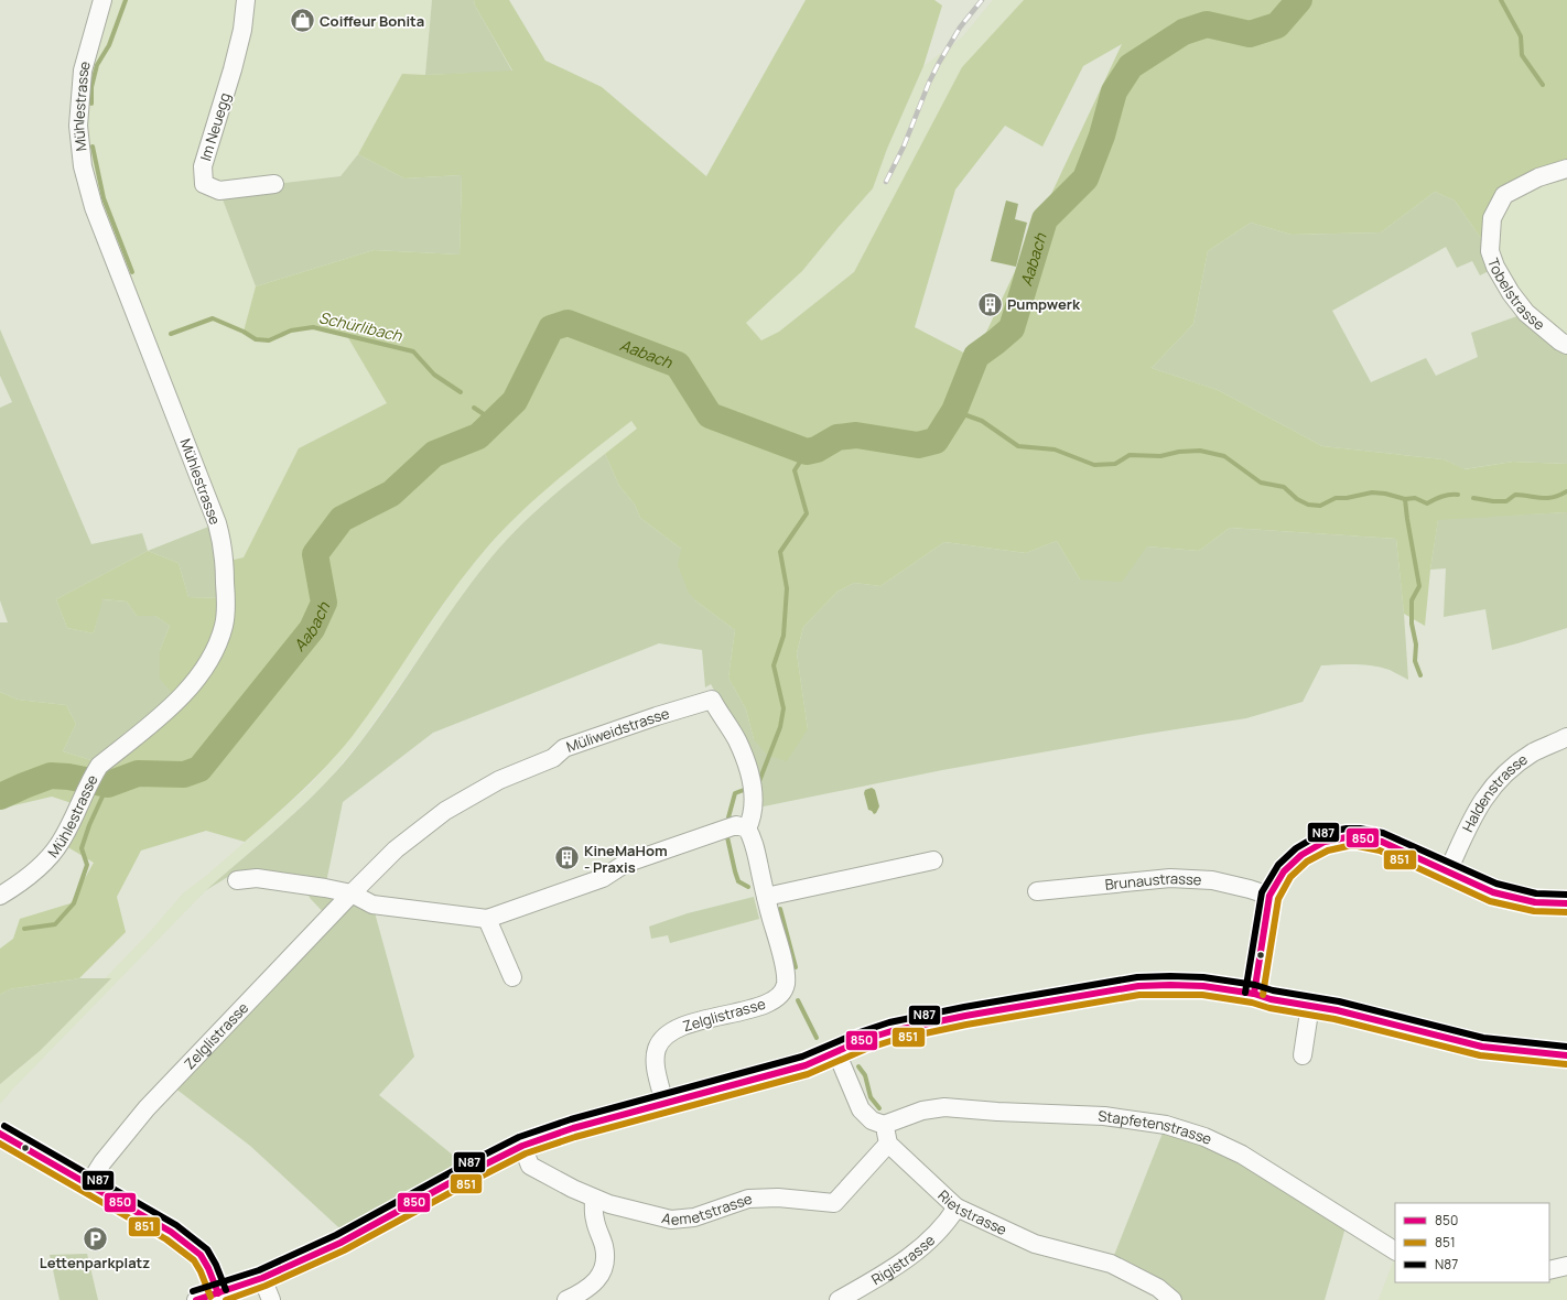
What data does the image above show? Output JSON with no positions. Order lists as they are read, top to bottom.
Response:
{
  "streets": {
    "street": [
      "Mühlestrasse",
      "Im Neuegg",
      "Tobelstrasse",
      "Müliweidstrasse",
      "Haldenstrasse",
      "Brunaustrasse",
      "Zelglistrasse",
      "Stapfetenstrasse",
      "Aemetstrasse",
      "Rietstrasse",
      "Rigistrasse"
    ]
  },
  "crossings": [
    ["Müliweidstrasse", "Zelglistrasse"],
    ["Aemetstrasse", "Rietstrasse"],
    ["Rietstrasse", "Rigistrasse"]
  ],
  "water": ["Aabach", "Schürlibach"],
  "places": {
    "shop": ["Coiffeur Bonita"],
    "building": ["Pumpwerk", "KineMaHom - Praxis"],
    "parking": ["Lettenparkplatz"]
  },
  "lines": ["transit line N87", "transit line 850", "transit line 851"],
  "legend": ["850", "851", "N87"]
}
